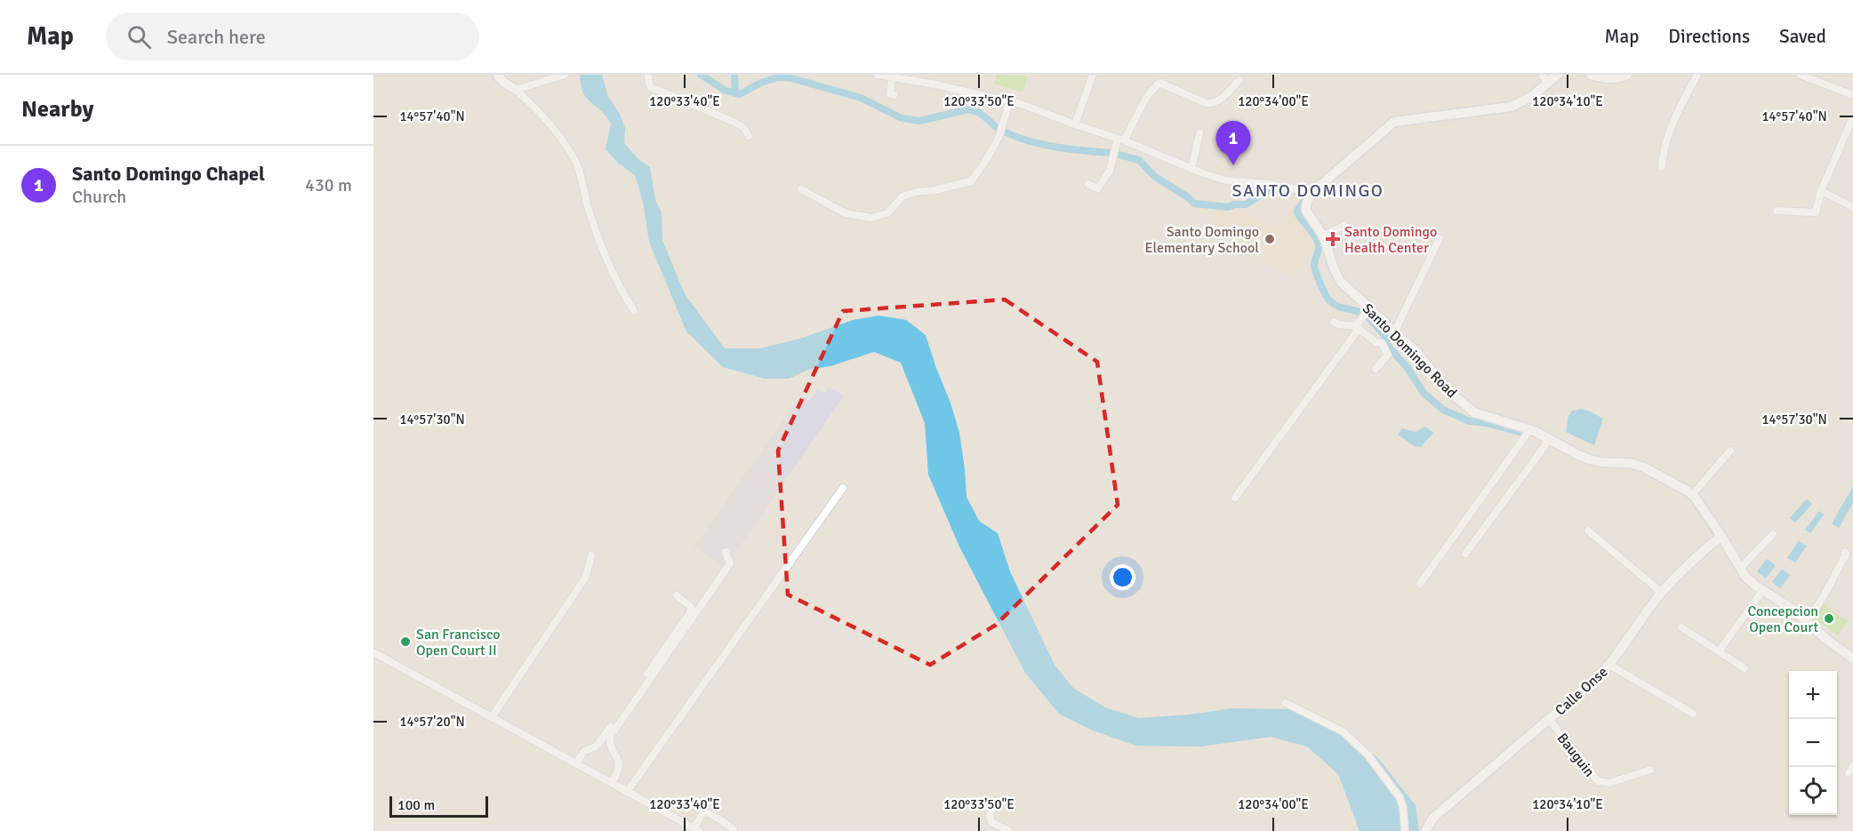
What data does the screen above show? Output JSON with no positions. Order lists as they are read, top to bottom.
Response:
{
  "streets": {
    "street": ["Santo Domingo Road", "Calle Onse", "Bauguin"]
  },
  "crossings": [
    ["Santo Domingo Road", "Calle Onse"],
    ["Calle Onse", "Bauguin"]
  ],
  "districts": ["SANTO DOMINGO"],
  "places": {
    "other": ["Santo Domingo Elementary School", "Concepcion Open Court", "San Francisco Open Court II"],
    "health": ["Santo Domingo Health Center"]
  },
  "scale_bar": "100 m",
  "page": {
    "header": "Map",
    "search": "Search here",
    "nav": ["Map", "Directions", "Saved"],
    "heading": "Nearby",
    "pins": "1",
    "list": [
      {
        "mark": "1",
        "name": "Santo Domingo Chapel",
        "note": "Church",
        "value": "430 m"
      }
    ],
    "map_buttons": ["+", "−"],
    "scale": "100 m"
  },
  "coordinates": [
    "120°33'40\"E",
    "120°33'50\"E",
    "120°34'00\"E",
    "120°34'10\"E",
    "14°57'40\"N",
    "14°57'30\"N",
    "14°57'20\"N"
  ]
}
